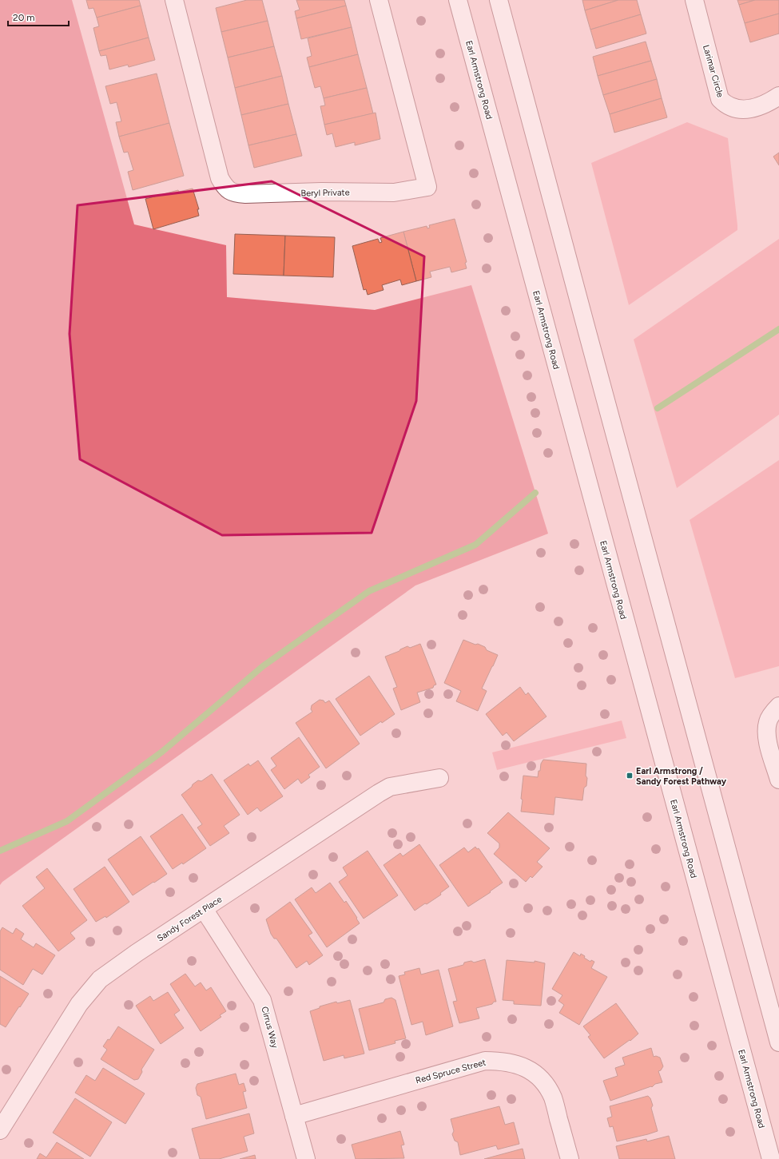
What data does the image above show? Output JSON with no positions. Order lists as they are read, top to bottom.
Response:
{
  "streets": {
    "main road": [
      "Larimar Circle",
      "Earl Armstrong Road",
      "Beryl Private",
      "Sandy Forest Place",
      "Cirrus Way",
      "Red Spruce Street"
    ]
  },
  "crossings": [
    ["Sandy Forest Place", "Cirrus Way"],
    ["Cirrus Way", "Red Spruce Street"]
  ],
  "places": {
    "transit": ["Earl Armstrong / Sandy Forest Pathway"]
  },
  "scale_bar": "20 m"
}
